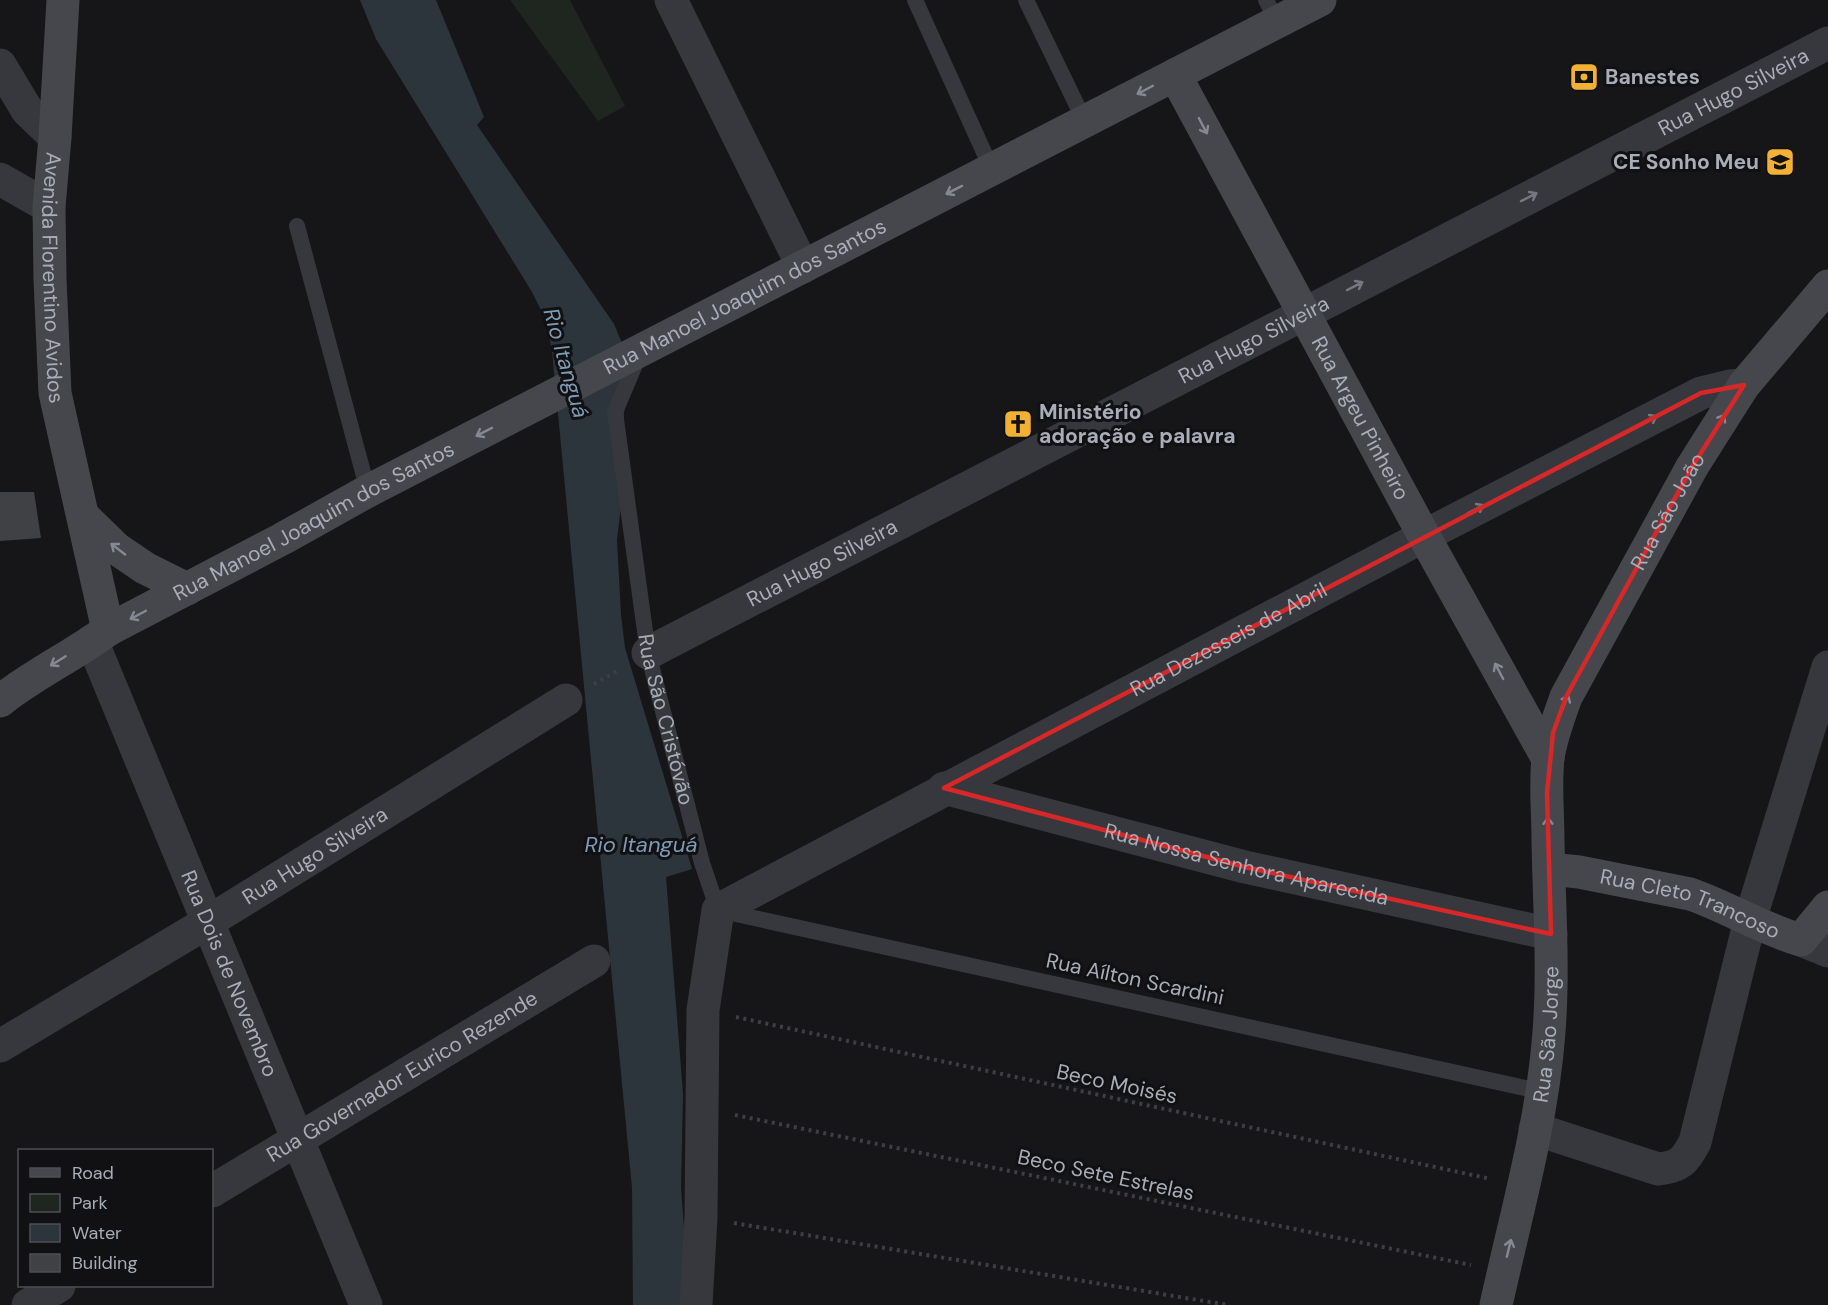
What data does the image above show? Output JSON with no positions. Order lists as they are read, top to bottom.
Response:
{
  "streets": {
    "main road": [
      "Avenida Florentino Avidos",
      "Rua Manoel Joaquim dos Santos",
      "Rua Argeu Pinheiro",
      "Rua São João",
      "Rua Cleto Trancoso",
      "Rua São Jorge"
    ],
    "street": [
      "Rua Hugo Silveira",
      "Rua Dezesseis de Abril",
      "Rua São Cristóvão",
      "Rua Nossa Senhora Aparecida",
      "Rua Dois de Novembro",
      "Rua Governador Eurico Rezende"
    ],
    "lane": ["Rua Aílton Scardini"],
    "path": ["Beco Moisés", "Beco Sete Estrelas"]
  },
  "crossings": [
    ["Rua Hugo Silveira", "Rua Argeu Pinheiro"],
    ["Rua Hugo Silveira", "Rua São Cristóvão"],
    ["Rua Hugo Silveira", "Rua Dois de Novembro"],
    ["Avenida Florentino Avidos", "Rua Manoel Joaquim dos Santos"],
    ["Avenida Florentino Avidos", "Rua Dois de Novembro"],
    ["Rua Manoel Joaquim dos Santos", "Rua Argeu Pinheiro"],
    ["Rua Manoel Joaquim dos Santos", "Rua São Cristóvão"],
    ["Rua Manoel Joaquim dos Santos", "Rua Dois de Novembro"],
    ["Rua Argeu Pinheiro", "Rua São João"],
    ["Rua Argeu Pinheiro", "Rua Dezesseis de Abril"],
    ["Rua Argeu Pinheiro", "Rua São Jorge"],
    ["Rua São João", "Rua Dezesseis de Abril"],
    ["Rua São João", "Rua São Jorge"],
    ["Rua Dezesseis de Abril", "Rua São Cristóvão"],
    ["Rua Dezesseis de Abril", "Rua Nossa Senhora Aparecida"],
    ["Rua Dezesseis de Abril", "Rua Aílton Scardini"],
    ["Rua São Cristóvão", "Rua Aílton Scardini"],
    ["Rua São Cristóvão", "Beco Moisés"],
    ["Rua São Cristóvão", "Beco Sete Estrelas"],
    ["Rua Nossa Senhora Aparecida", "Rua São Jorge"],
    ["Rua Cleto Trancoso", "Rua São Jorge"],
    ["Rua Dois de Novembro", "Rua Governador Eurico Rezende"],
    ["Rua Aílton Scardini", "Rua São Jorge"],
    ["Rua São Jorge", "Beco Moisés"],
    ["Rua São Jorge", "Beco Sete Estrelas"]
  ],
  "one_way": ["Rua Manoel Joaquim dos Santos", "Rua São João", "Rua São Jorge"],
  "water": ["Rio Itanguá"],
  "places": {
    "bank": ["Banestes"],
    "school or university": ["CE Sonho Meu"],
    "church": ["Ministério adoração e palavra"]
  },
  "legend": [
    "Road",
    "Park",
    "Water",
    "Building"
  ]
}
